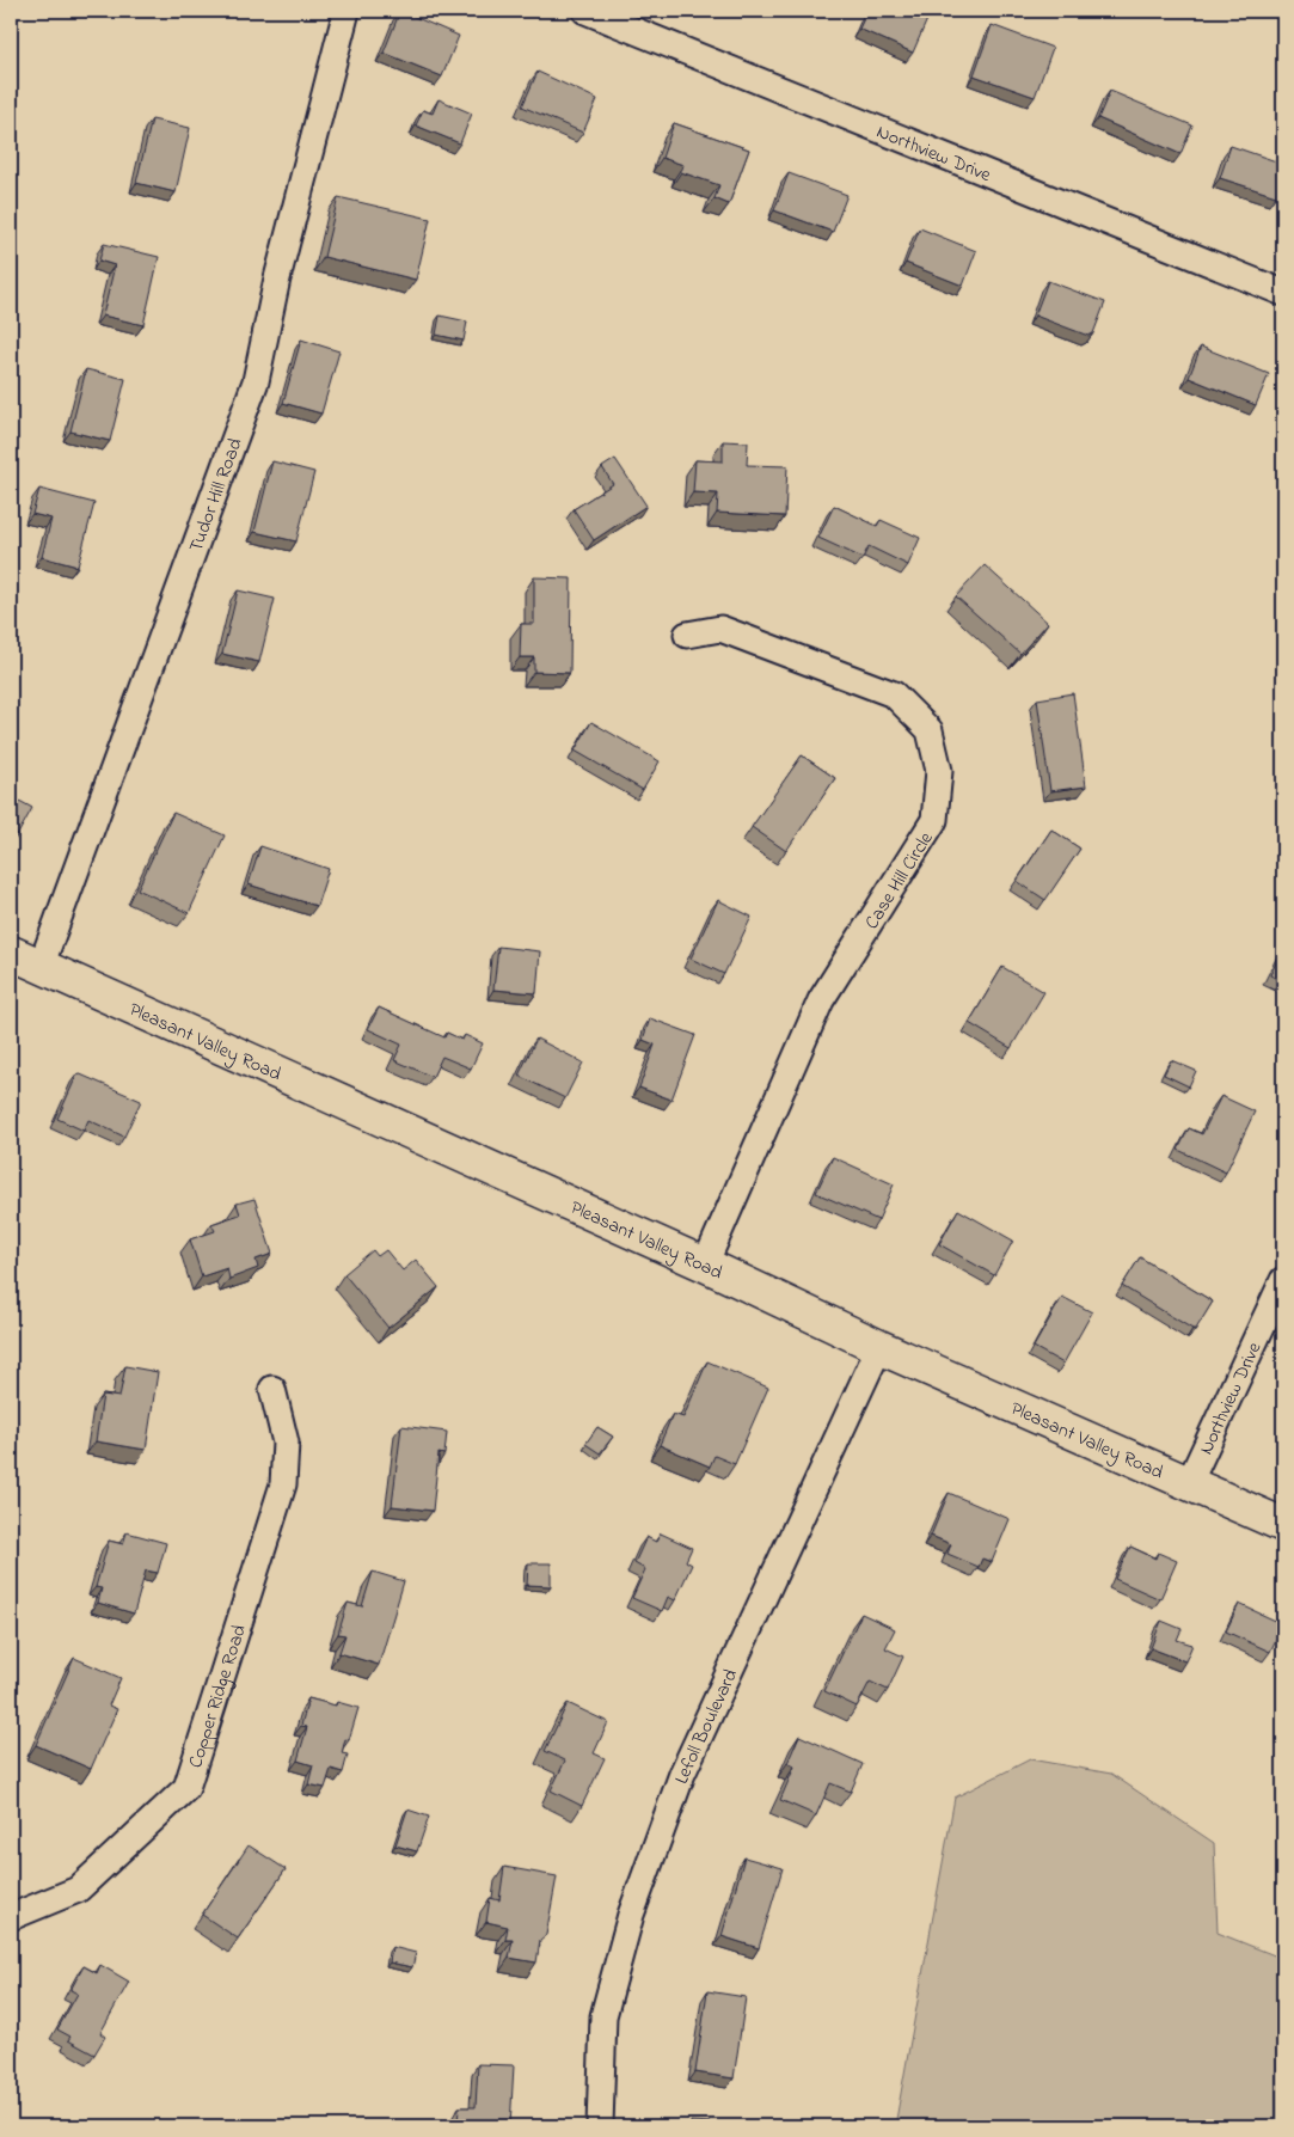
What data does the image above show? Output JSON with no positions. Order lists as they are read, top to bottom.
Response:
{
  "streets": {
    "main road": ["Pleasant Valley Road"],
    "street": [
      "Northview Drive",
      "Tudor Hill Road",
      "Case Hill Circle",
      "Copper Ridge Road",
      "Lefoll Boulevard"
    ]
  },
  "crossings": [
    ["Northview Drive", "Pleasant Valley Road"],
    ["Tudor Hill Road", "Pleasant Valley Road"],
    ["Case Hill Circle", "Pleasant Valley Road"],
    ["Pleasant Valley Road", "Lefoll Boulevard"]
  ]
}
